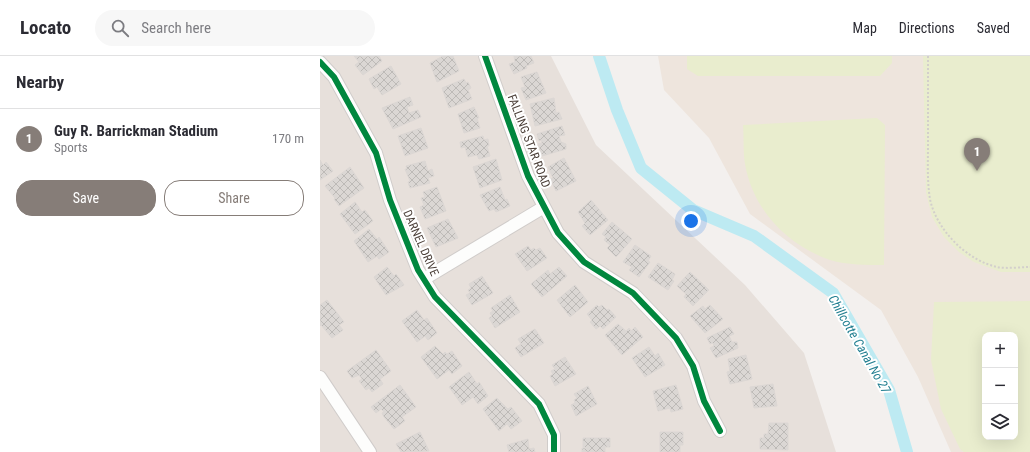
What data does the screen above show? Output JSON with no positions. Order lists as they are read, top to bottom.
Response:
{
  "streets": {
    "street": ["FALLING STAR ROAD", "DARNEL DRIVE"]
  },
  "water": ["Chillcotte Canal No 27"],
  "page": {
    "header": "Locato",
    "search": "Search here",
    "nav": ["Map", "Directions", "Saved"],
    "heading": "Nearby",
    "list": [
      {
        "mark": "1",
        "name": "Guy R. Barrickman Stadium",
        "note": "Sports",
        "value": "170 m"
      }
    ],
    "pins": "1",
    "buttons": ["Save", "Share"],
    "map_buttons": ["+", "−"]
  }
}
